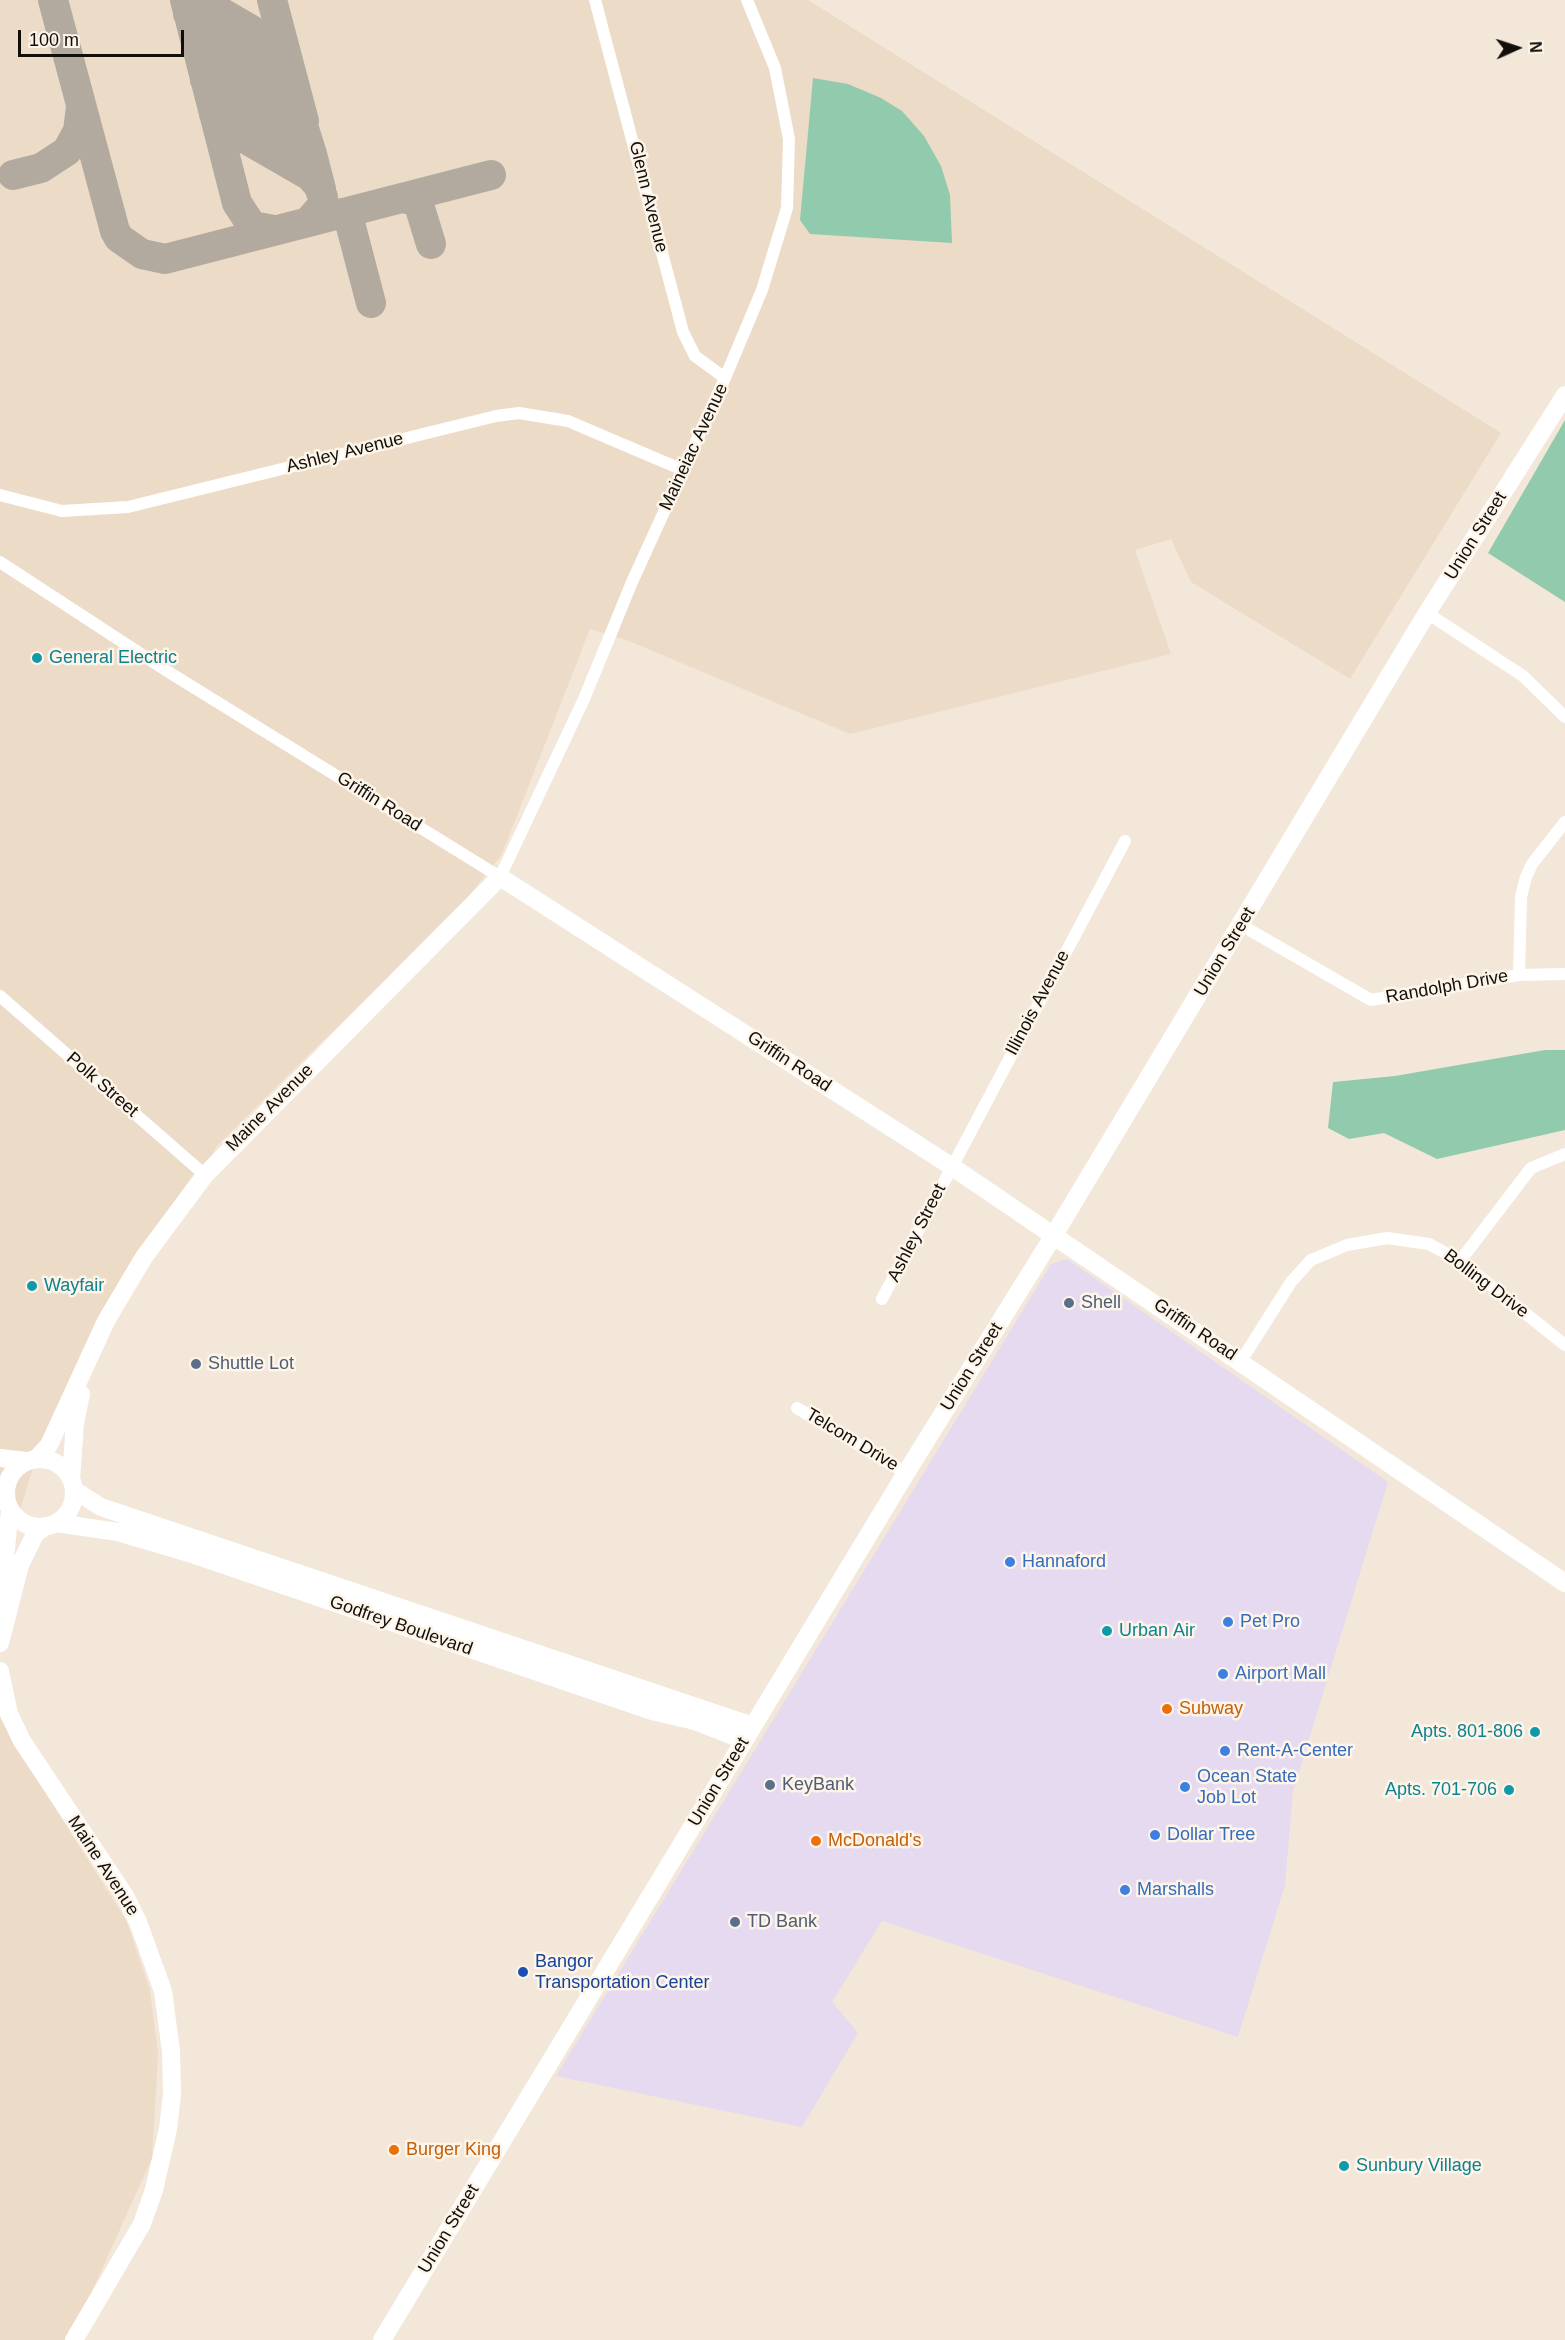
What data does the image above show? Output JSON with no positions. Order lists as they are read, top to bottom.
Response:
{
  "streets": {
    "street": [
      "Glenn Avenue",
      "Maineiac Avenue",
      "Ashley Avenue",
      "Union Street",
      "Griffin Road",
      "Randolph Drive",
      "Illinois Avenue",
      "Polk Street",
      "Maine Avenue",
      "Ashley Street",
      "Bolling Drive",
      "Telcom Drive",
      "Godfrey Boulevard"
    ]
  },
  "crossings": [
    ["Glenn Avenue", "Maineiac Avenue"],
    ["Maineiac Avenue", "Ashley Avenue"],
    ["Maineiac Avenue", "Griffin Road"],
    ["Maineiac Avenue", "Maine Avenue"],
    ["Union Street", "Griffin Road"],
    ["Union Street", "Randolph Drive"],
    ["Union Street", "Telcom Drive"],
    ["Union Street", "Godfrey Boulevard"],
    ["Griffin Road", "Illinois Avenue"],
    ["Griffin Road", "Maine Avenue"],
    ["Griffin Road", "Ashley Street"],
    ["Griffin Road", "Bolling Drive"],
    ["Illinois Avenue", "Ashley Street"],
    ["Polk Street", "Maine Avenue"],
    ["Maine Avenue", "Godfrey Boulevard"]
  ],
  "places": [
    "General Electric",
    "Wayfair",
    "Shell",
    "Shuttle Lot",
    "Hannaford",
    "Pet Pro",
    "Urban Air",
    "Airport Mall",
    "Subway",
    "Apts. 801-806",
    "Rent-A-Center",
    "KeyBank",
    "Ocean State Job Lot",
    "Apts. 701-706",
    "Dollar Tree",
    "McDonald's",
    "Marshalls",
    "TD Bank",
    "Bangor Transportation Center",
    "Burger King",
    "Sunbury Village"
  ],
  "scale_bar": "100 m",
  "north": "right"
}
